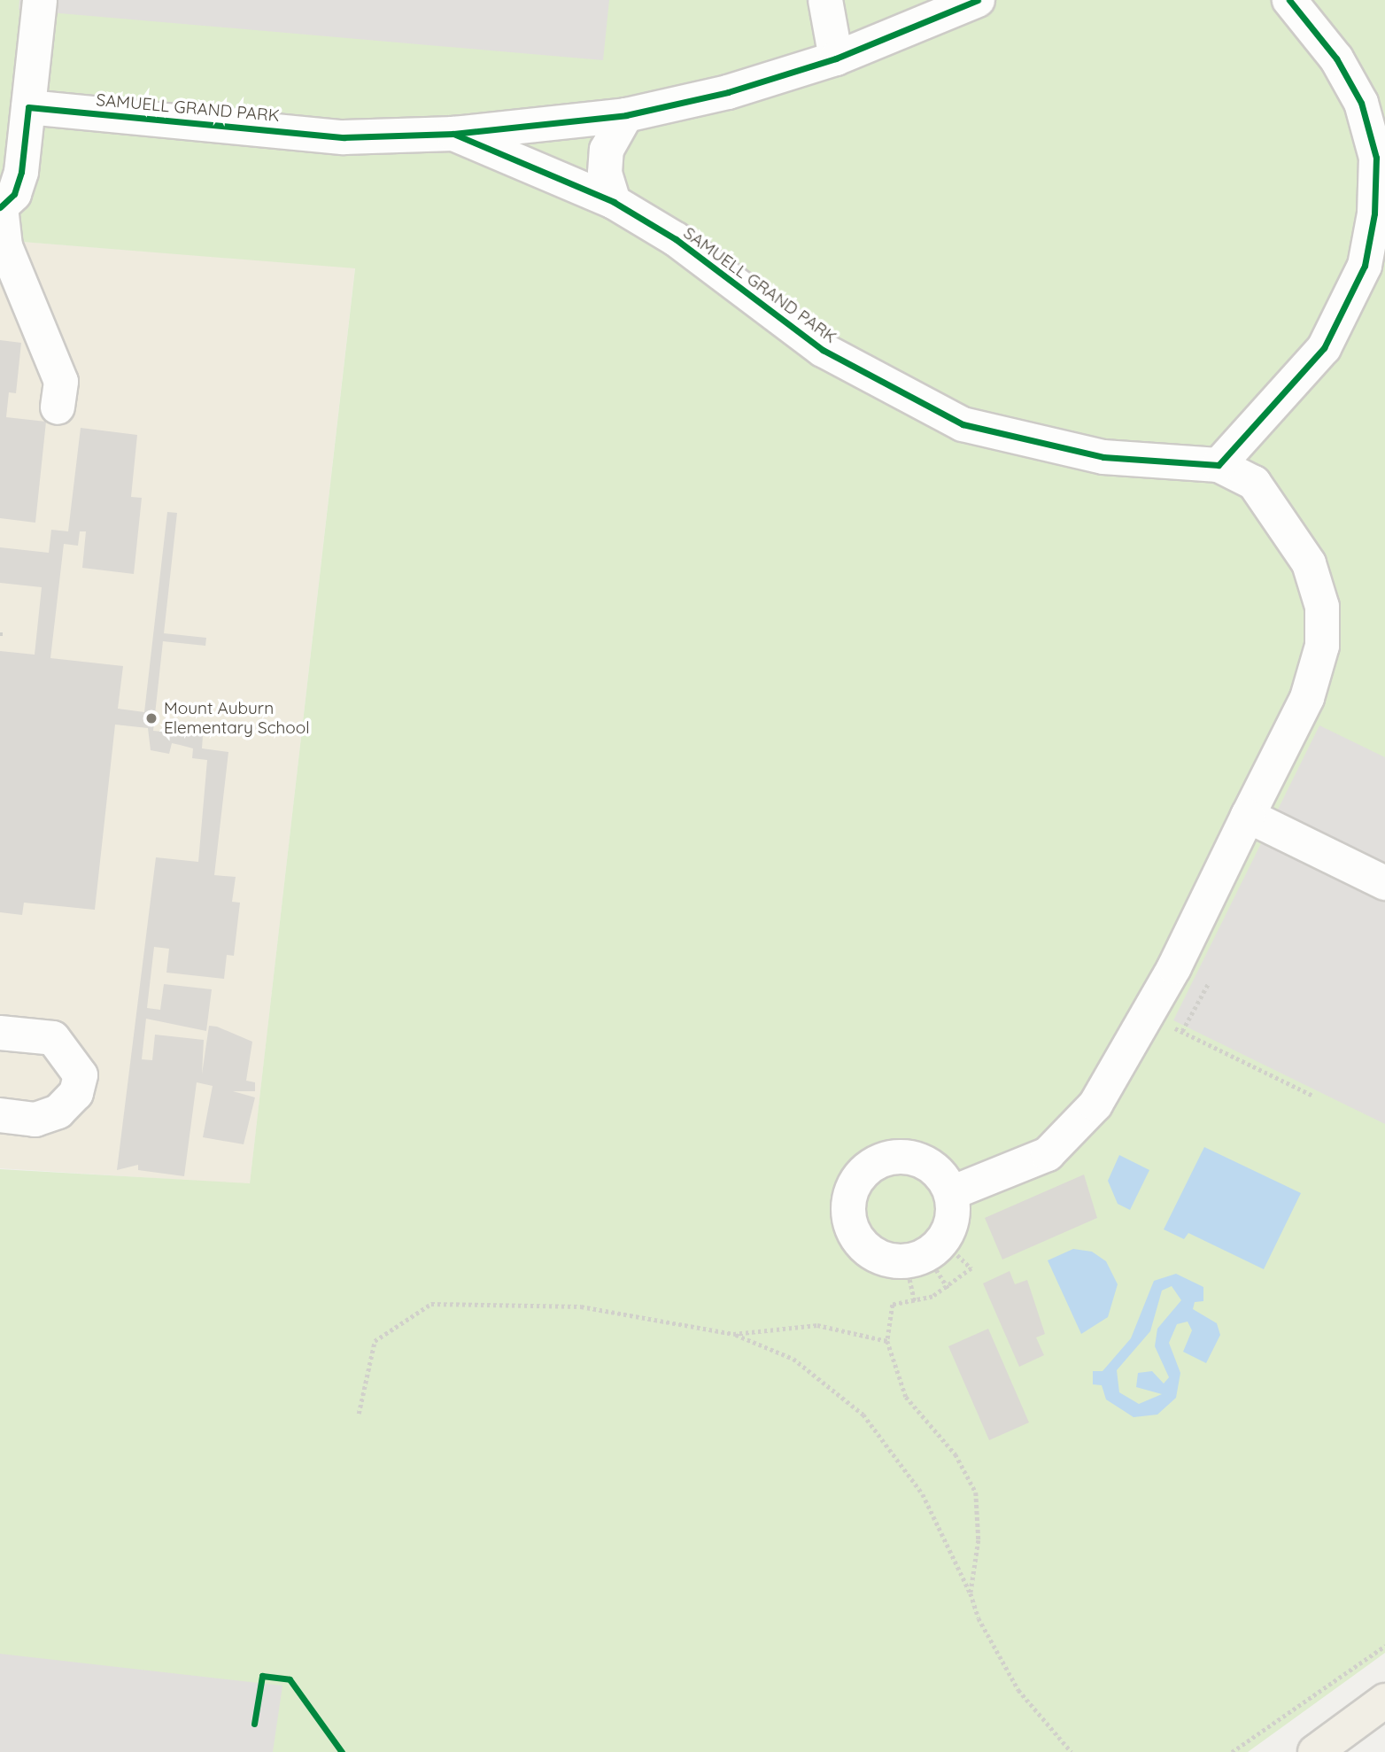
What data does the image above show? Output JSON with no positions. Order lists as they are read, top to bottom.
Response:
{
  "streets": {
    "street": ["SAMUELL GRAND PARK"]
  },
  "places": ["Mount Auburn Elementary School"]
}
